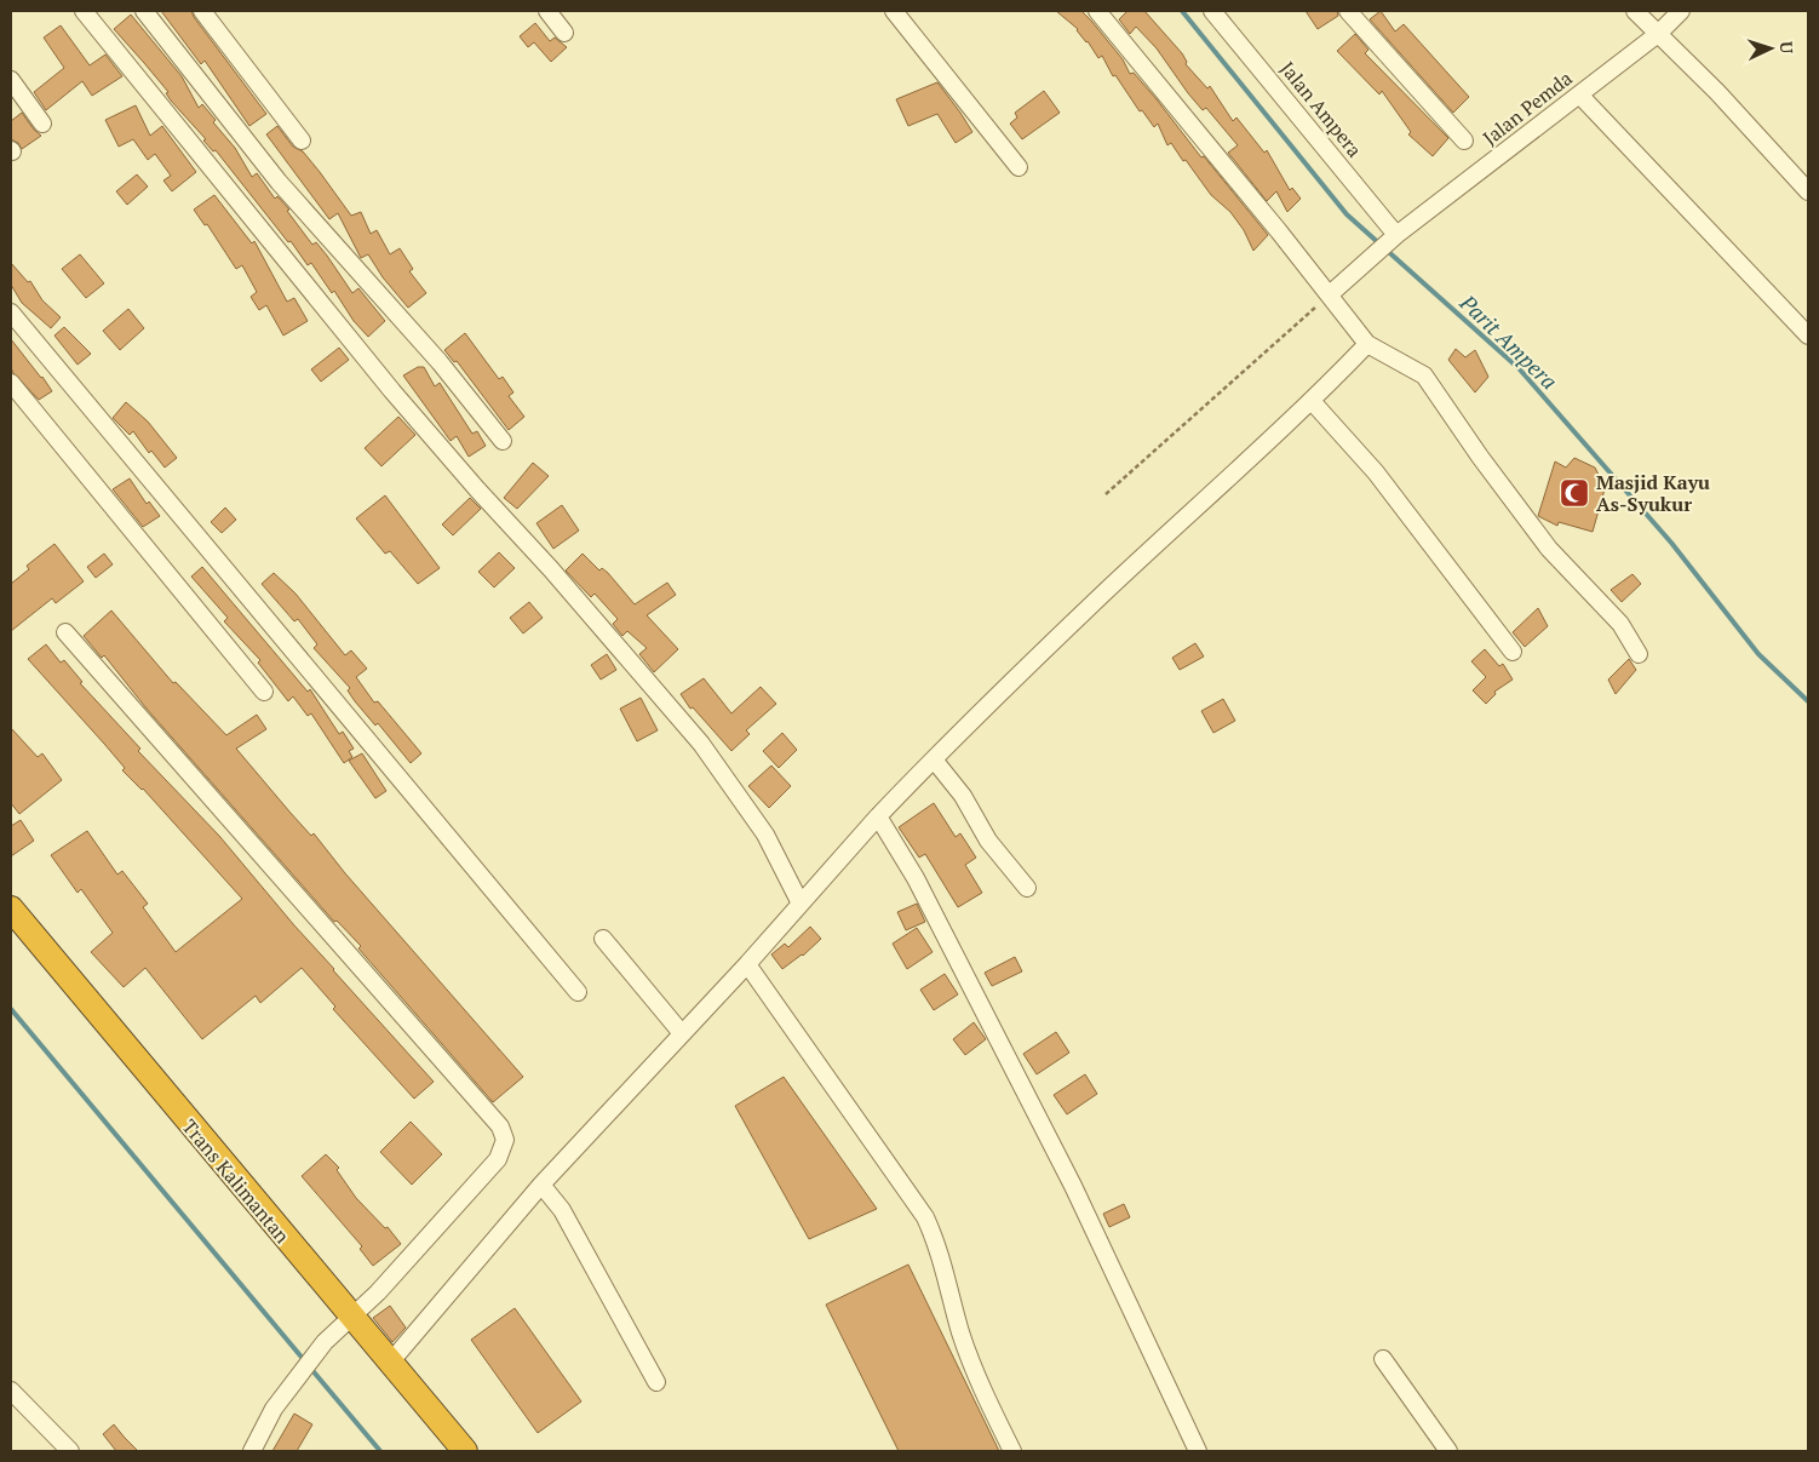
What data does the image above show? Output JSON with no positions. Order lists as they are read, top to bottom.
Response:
{
  "streets": {
    "highway": ["Trans Kalimantan"],
    "street": ["Jalan Pemda", "Jalan Ampera"]
  },
  "crossings": [
    ["Jalan Pemda", "Jalan Ampera"]
  ],
  "water": ["Parit Ampera"],
  "places": {
    "mosque": ["Masjid Kayu As-Syukur"]
  },
  "north": "right"
}
